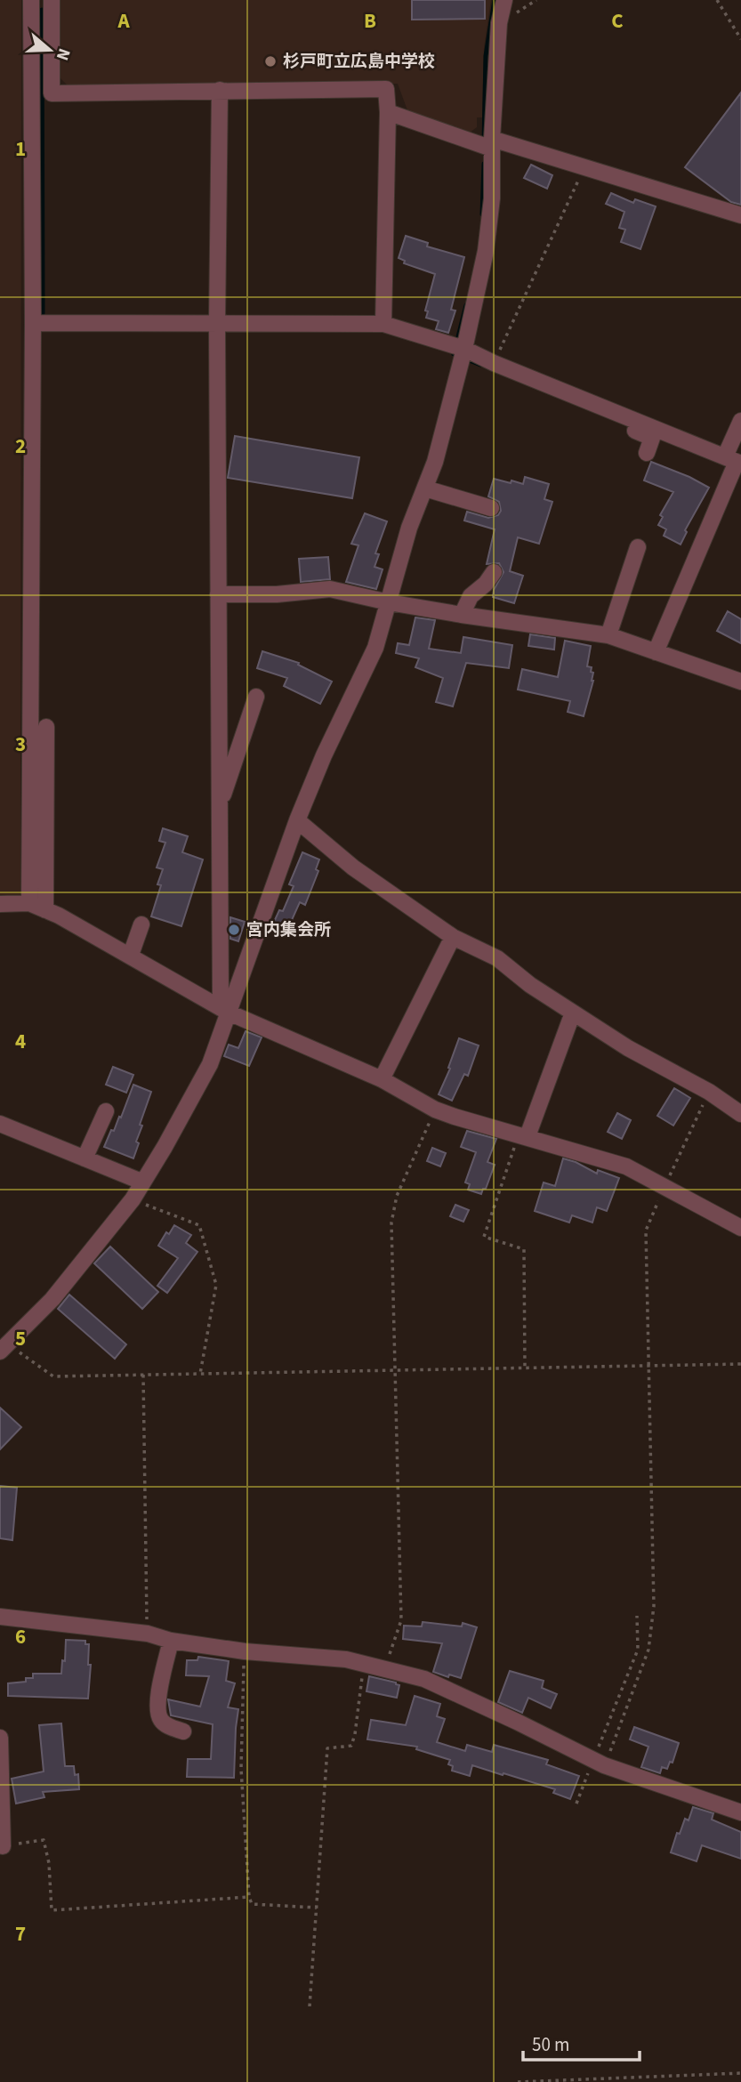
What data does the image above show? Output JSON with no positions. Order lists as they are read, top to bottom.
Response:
{
  "places": ["杉戸町立広島中学校", "宮内集会所"],
  "scale_bar": "50 m",
  "north": "right",
  "grid": {
    "columns": ["A", "B", "C"],
    "rows": [
      "1",
      "2",
      "3",
      "4",
      "5",
      "6",
      "7"
    ]
  }
}
